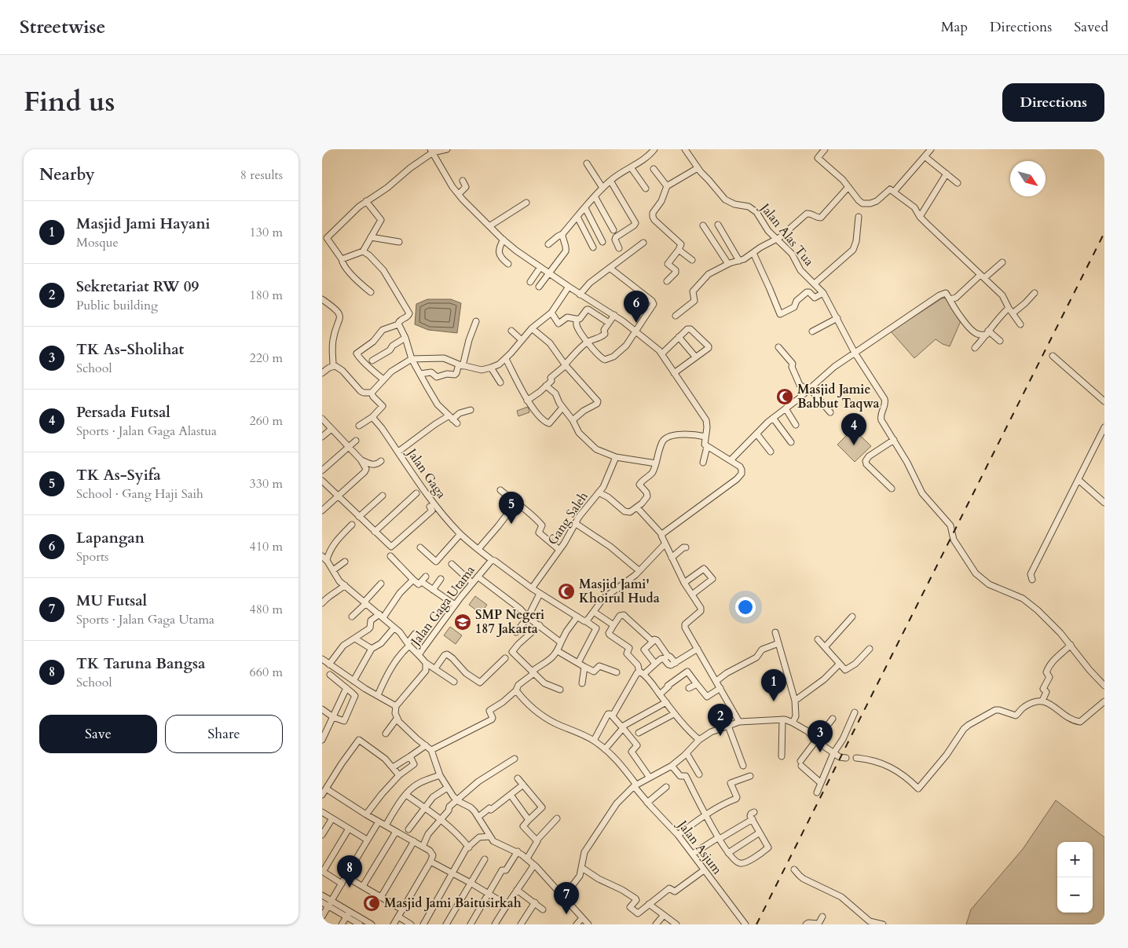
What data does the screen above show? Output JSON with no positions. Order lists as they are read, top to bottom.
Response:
{
  "streets": {
    "street": [
      "Jalan Alas Tua",
      "Jalan Gaga",
      "Gang Saleh",
      "Jalan Gaga Utama",
      "Jalan Asjum"
    ]
  },
  "crossings": [
    ["Jalan Gaga", "Gang Saleh"],
    ["Jalan Gaga", "Jalan Gaga Utama"]
  ],
  "places": {
    "mosque": ["Masjid Jamie Babbut Taqwa", "Masjid Jami' Khoirul Huda", "Masjid Jami Baitusirkah"],
    "school or university": ["SMP Negeri 187 Jakarta"]
  },
  "north": "bottom right",
  "page": {
    "header": "Streetwise",
    "nav": ["Map", "Directions", "Saved"],
    "title": "Find us",
    "buttons": [
      "Directions",
      ["Save", "Share"]
    ],
    "heading": ["Nearby", "8 results"],
    "list": [
      {
        "mark": "1",
        "name": "Masjid Jami Hayani",
        "note": "Mosque",
        "value": "130 m"
      },
      {
        "mark": "2",
        "name": "Sekretariat RW 09",
        "note": "Public building",
        "value": "180 m"
      },
      {
        "mark": "3",
        "name": "TK As-Sholihat",
        "note": "School",
        "value": "220 m"
      },
      {
        "mark": "4",
        "name": "Persada Futsal",
        "note": "Sports · Jalan Gaga Alastua",
        "value": "260 m"
      },
      {
        "mark": "5",
        "name": "TK As-Syifa",
        "note": "School · Gang Haji Saih",
        "value": "330 m"
      },
      {
        "mark": "6",
        "name": "Lapangan",
        "note": "Sports",
        "value": "410 m"
      },
      {
        "mark": "7",
        "name": "MU Futsal",
        "note": "Sports · Jalan Gaga Utama",
        "value": "480 m"
      },
      {
        "mark": "8",
        "name": "TK Taruna Bangsa",
        "note": "School",
        "value": "660 m"
      }
    ],
    "pins": [
      "6",
      "4",
      "5",
      "1",
      "2",
      "3",
      "8",
      "7"
    ],
    "map_buttons": ["+", "−"]
  }
}
